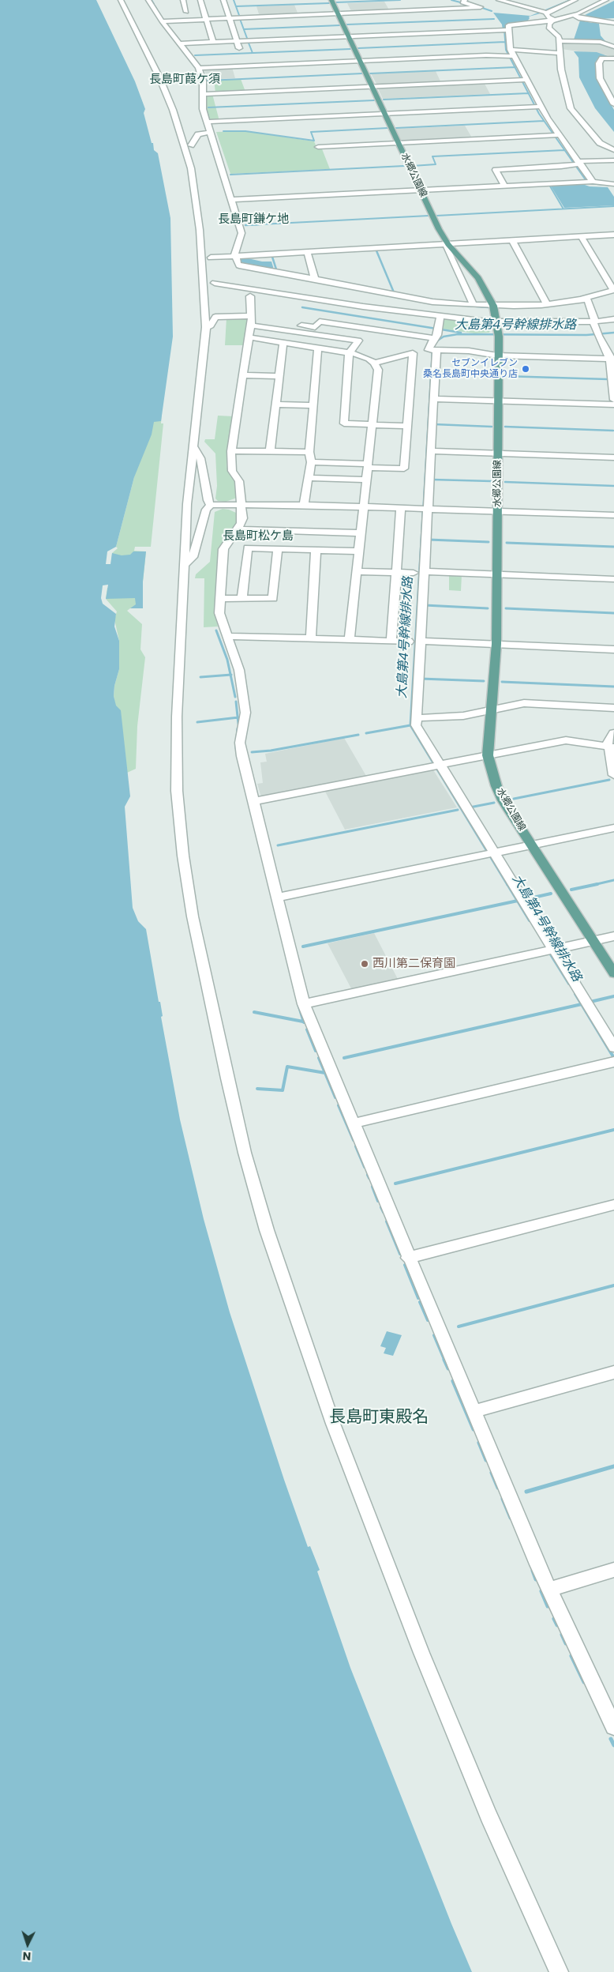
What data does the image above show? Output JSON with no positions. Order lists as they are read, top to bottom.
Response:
{
  "streets": {
    "main road": ["水郷公園線"]
  },
  "districts": [
    "長島町葭ケ須",
    "長島町鎌ケ地",
    "長島町松ケ島",
    "長島町東殿名"
  ],
  "water": ["大島第4号幹線排水路"],
  "places": ["セブンイレブン 桑名長島町中央通り店", "西川第二保育園"],
  "north": "bottom"
}
